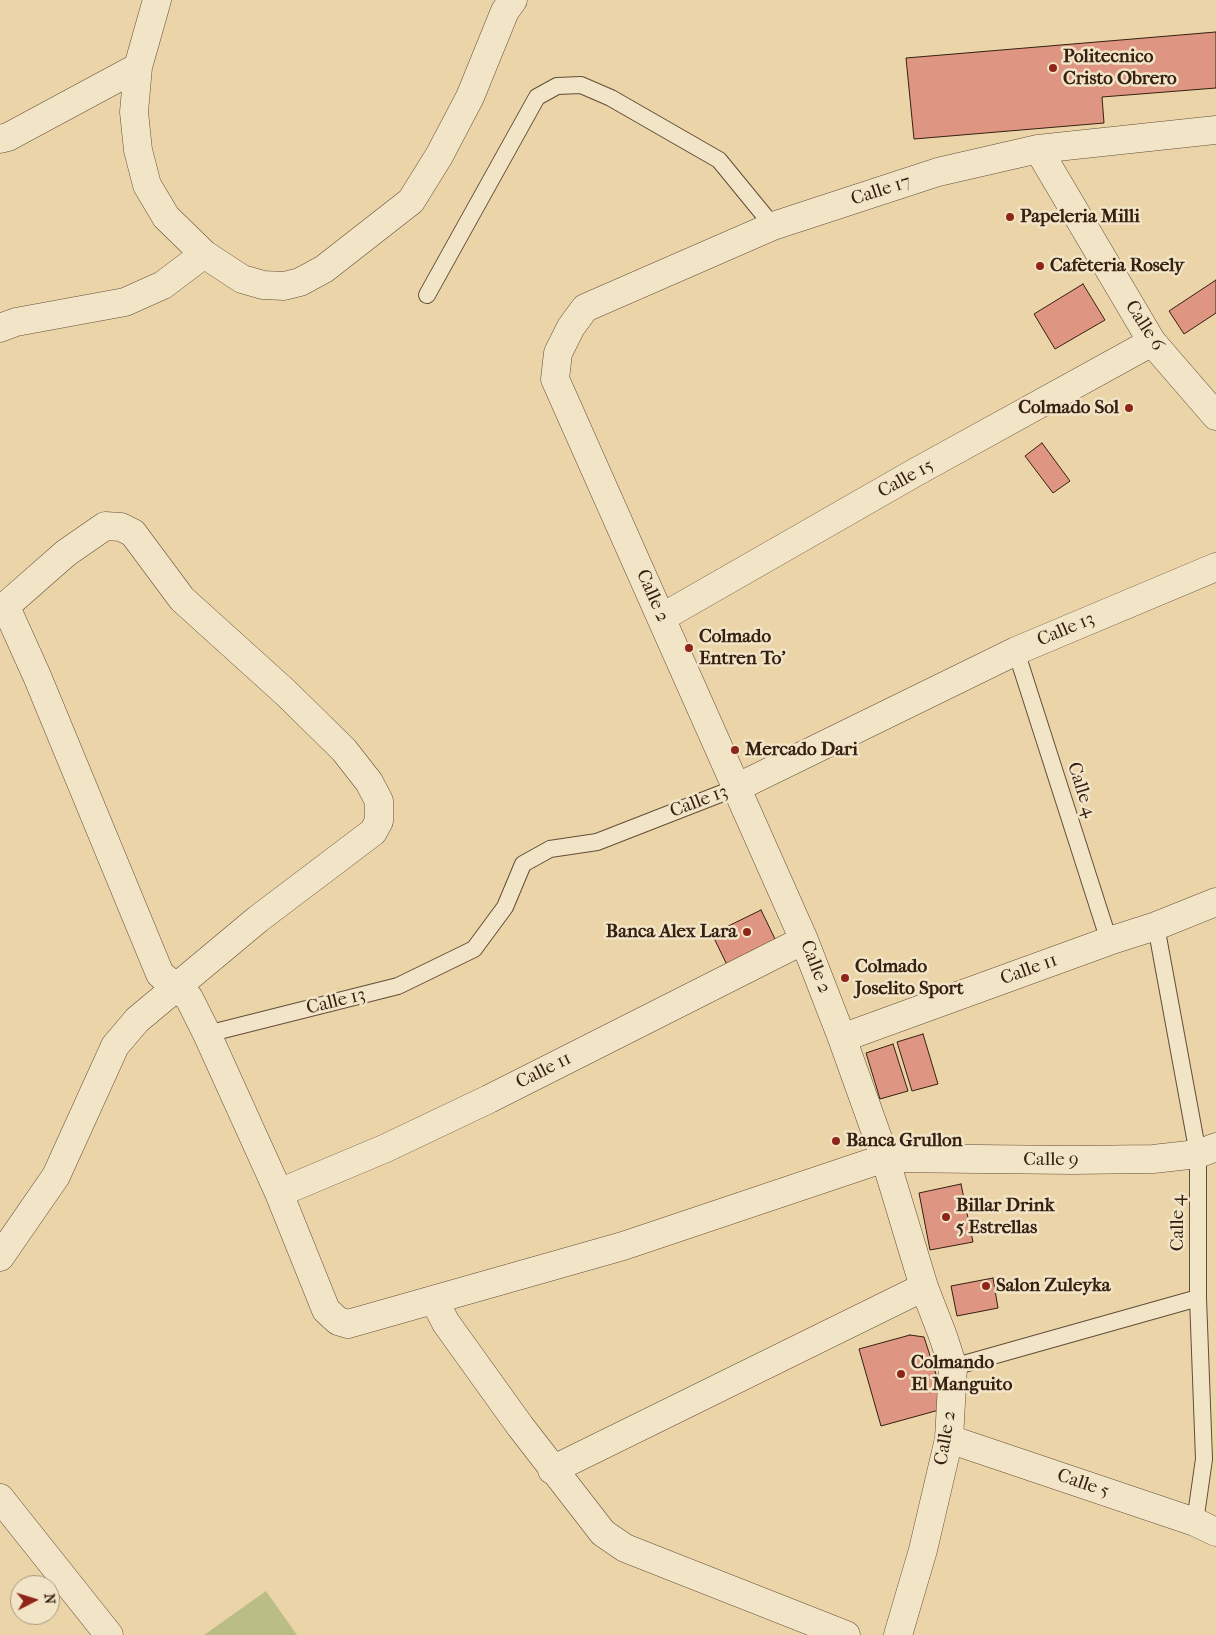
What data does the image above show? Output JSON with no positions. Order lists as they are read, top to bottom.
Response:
{
  "streets": {
    "street": [
      "Calle 17",
      "Calle 6",
      "Calle 15",
      "Calle 2",
      "Calle 13",
      "Calle 11",
      "Calle 9",
      "Calle 5"
    ],
    "lane": ["Calle 4"]
  },
  "crossings": [
    ["Calle 17", "Calle 6"],
    ["Calle 17", "Calle 2"],
    ["Calle 6", "Calle 15"],
    ["Calle 15", "Calle 2"],
    ["Calle 2", "Calle 13"],
    ["Calle 2", "Calle 11"],
    ["Calle 2", "Calle 9"],
    ["Calle 2", "Calle 5"],
    ["Calle 13", "Calle 4"],
    ["Calle 13", "Calle 9"],
    ["Calle 4", "Calle 11"],
    ["Calle 4", "Calle 9"],
    ["Calle 4", "Calle 5"],
    ["Calle 11", "Calle 9"]
  ],
  "places": [
    "Politecnico Cristo Obrero",
    "Papeleria Milli",
    "Cafeteria Rosely",
    "Colmado Sol",
    "Colmado Entren To'",
    "Mercado Dari",
    "Banca Alex Lara",
    "Colmado Joselito Sport",
    "Banca Grullon",
    "Billar Drink 5 Estrellas",
    "Salon Zuleyka",
    "Colmando El Manguito"
  ],
  "north": "right"
}
